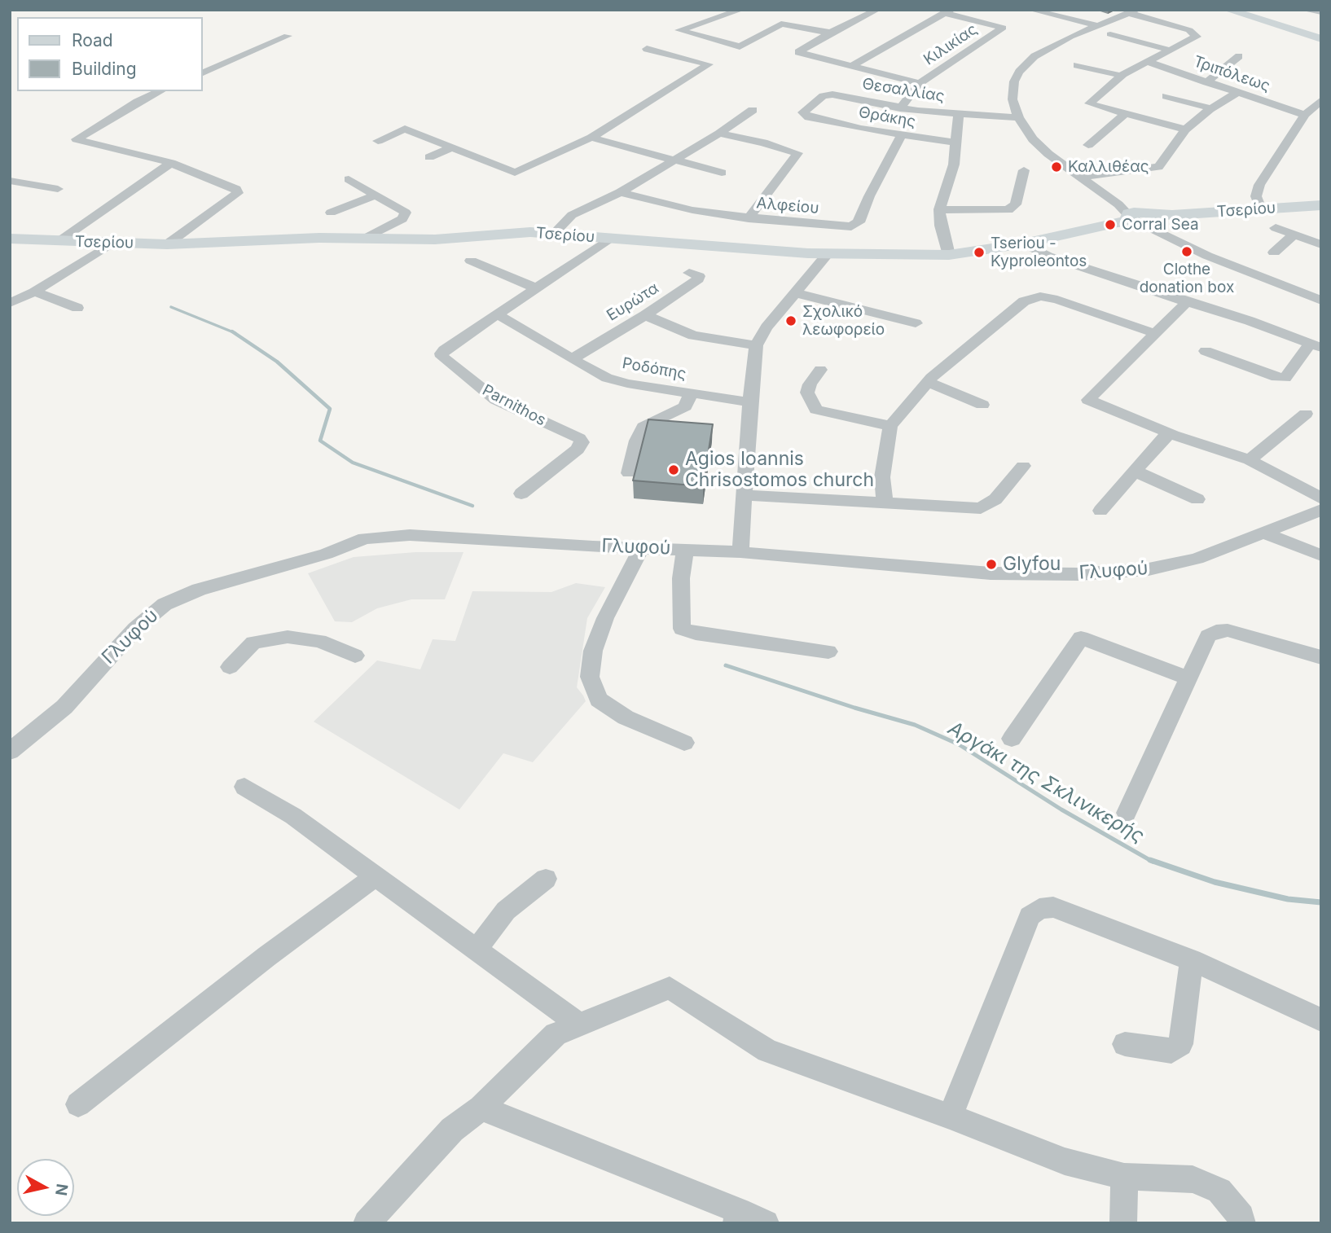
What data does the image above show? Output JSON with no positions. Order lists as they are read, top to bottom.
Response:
{
  "streets": {
    "main road": ["Τσερίου"],
    "street": [
      "Κιλικίας",
      "Τριπόλεως",
      "Θεσαλλίας",
      "Θράκης",
      "Αλφείου",
      "Ευρώτα",
      "Ροδόπης",
      "Parnithos",
      "Γλυφού"
    ]
  },
  "crossings": [
    ["Κιλικίας", "Θεσαλλίας"],
    ["Θεσαλλίας", "Θράκης"],
    ["Θράκης", "Αλφείου"],
    ["Τσερίου", "Parnithos"],
    ["Ευρώτα", "Ροδόπης"],
    ["Ροδόπης", "Parnithos"]
  ],
  "water": ["Αργάκι της Σκλινικερής"],
  "places": [
    "Καλλιθέας",
    "Corral Sea",
    "Clothe donation box",
    "Tseriou - Kyproleontos",
    "Σχολικό λεωφορείο",
    "Agios Ioannis Chrisostomos church",
    "Glyfou"
  ],
  "legend": ["Road", "Building"],
  "north": "right"
}
